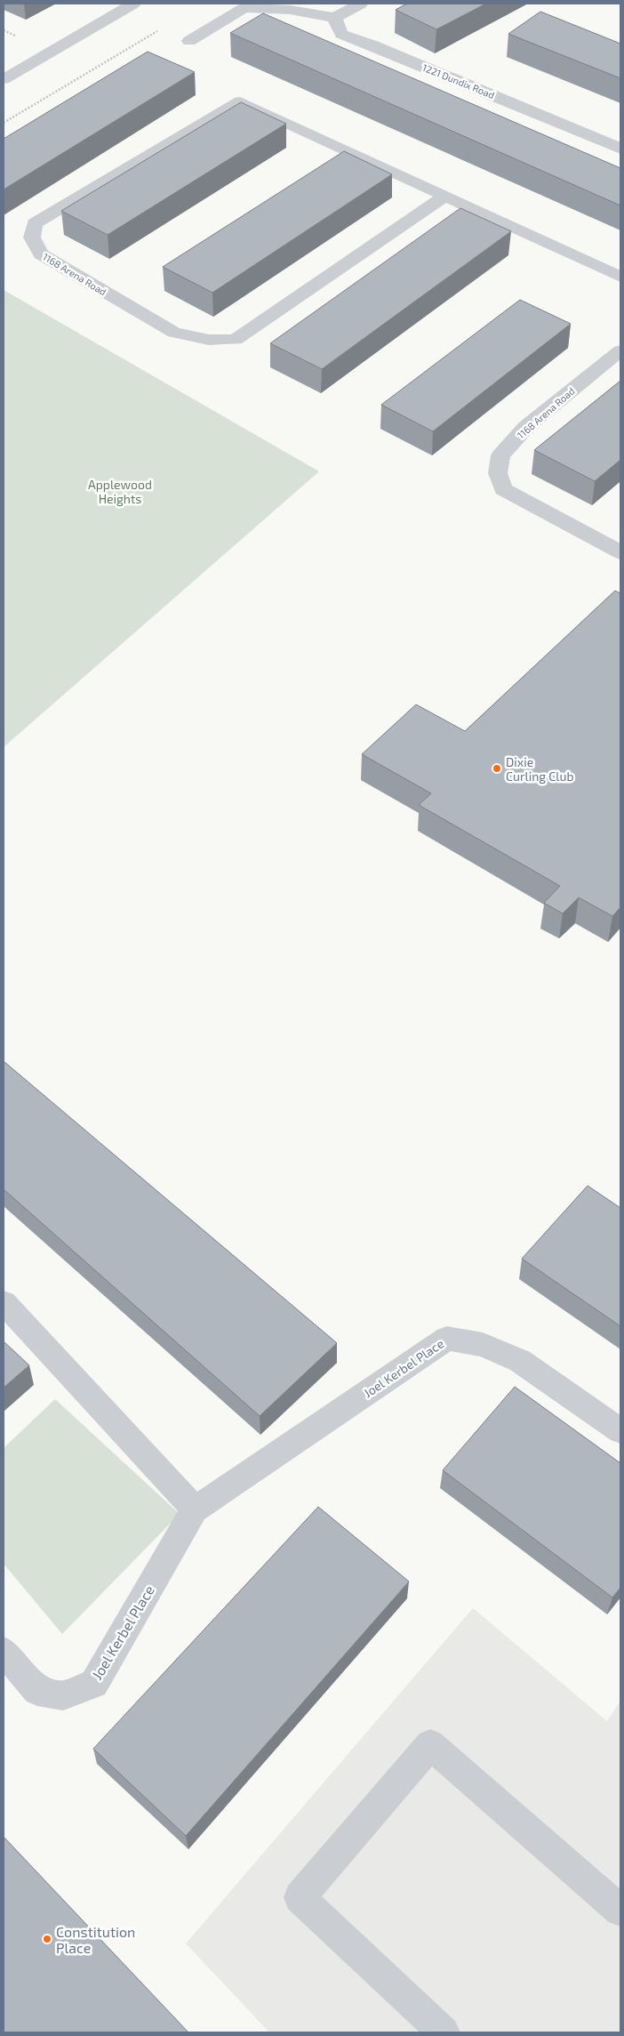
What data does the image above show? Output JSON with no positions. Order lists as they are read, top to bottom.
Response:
{
  "streets": {
    "street": ["1221 Dundix Road", "1168 Arena Road", "Joel Kerbel Place"]
  },
  "parks": ["Applewood Heights"],
  "places": ["Dixie Curling Club", "Constitution Place"]
}
